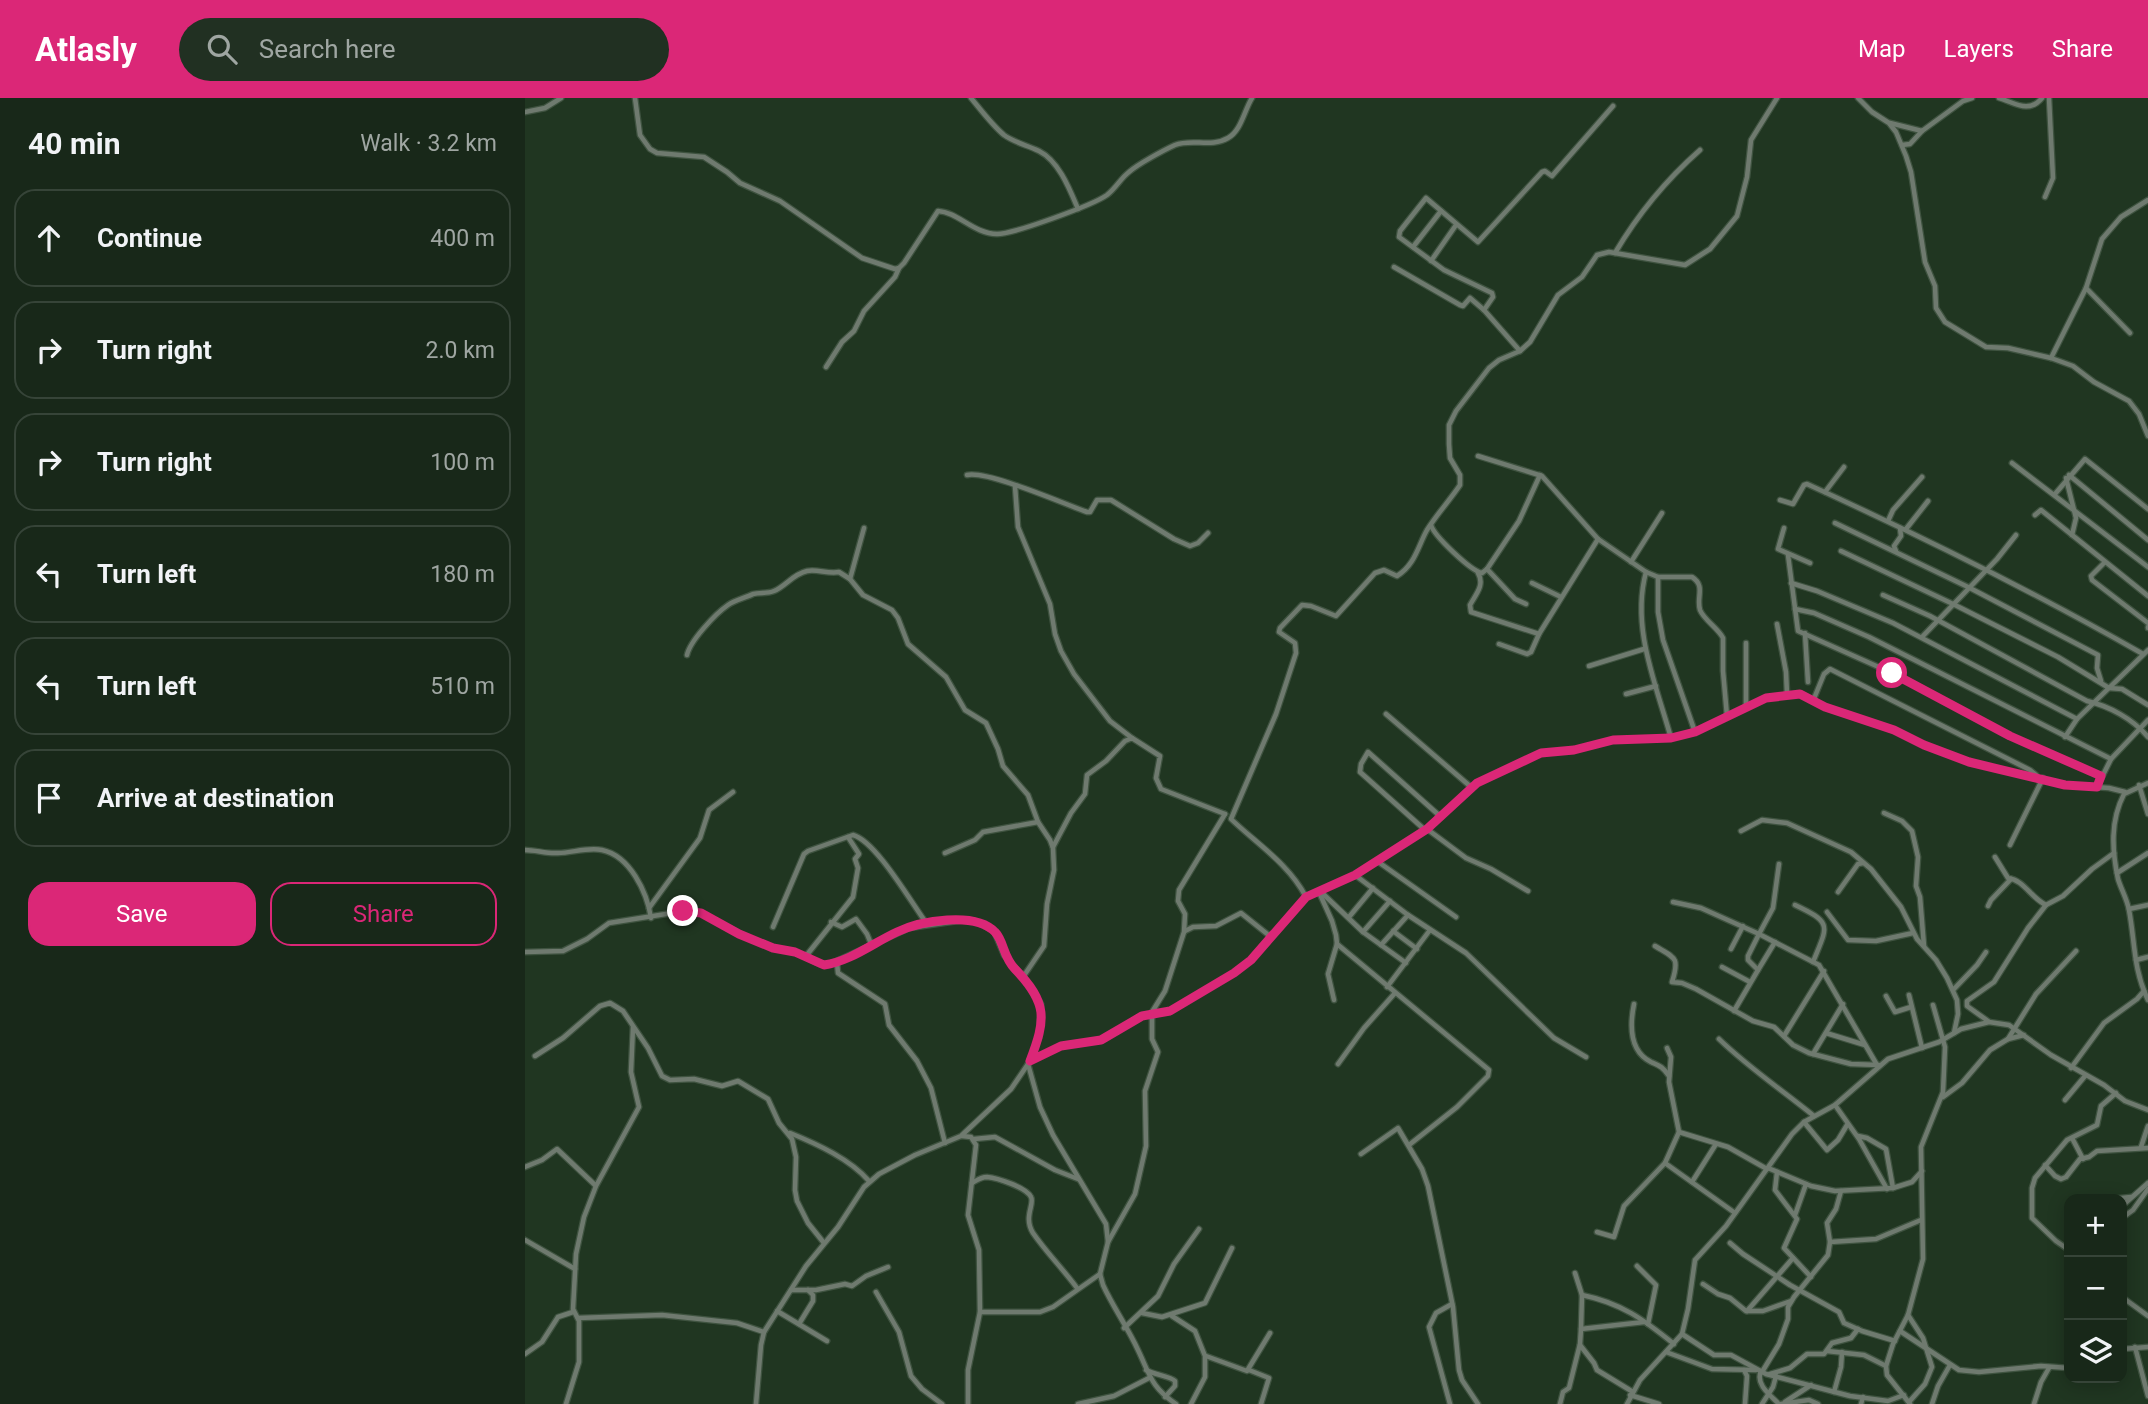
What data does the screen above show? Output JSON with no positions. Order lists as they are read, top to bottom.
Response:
{
  "page": {
    "header": "Atlasly",
    "search": "Search here",
    "nav": ["Map", "Layers", "Share"],
    "heading": ["40 min", "Walk · 3.2 km"],
    "list": [
      ["Continue", "400 m"],
      ["Turn right", "2.0 km"],
      ["Turn right", "100 m"],
      ["Turn left", "180 m"],
      ["Turn left", "510 m"],
      "Arrive at destination"
    ],
    "buttons": ["Save", "Share"],
    "map_buttons": ["+", "−"]
  }
}
